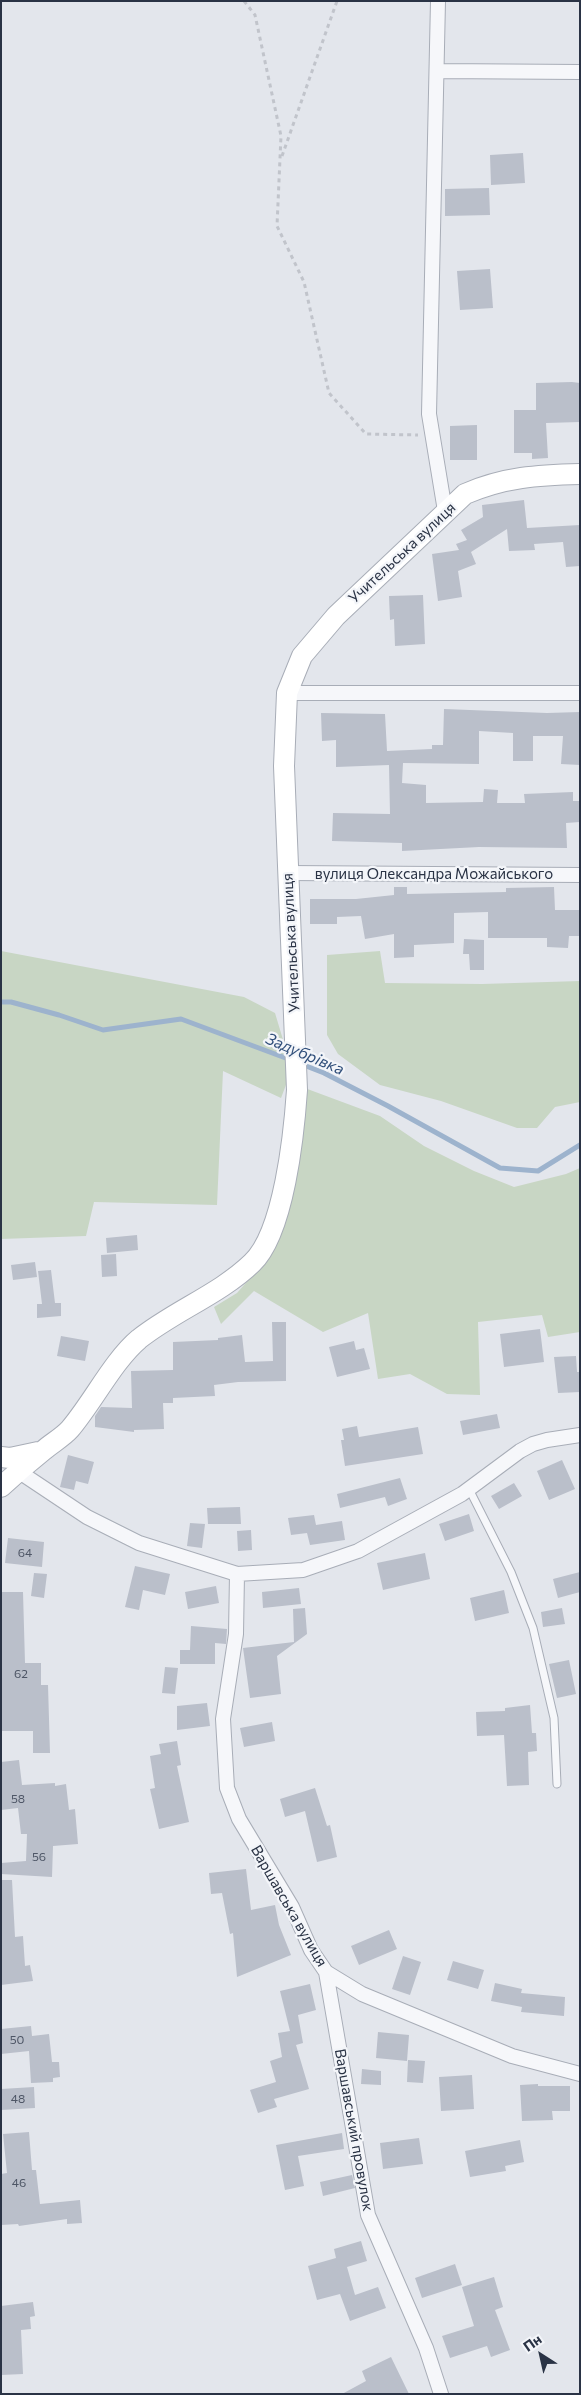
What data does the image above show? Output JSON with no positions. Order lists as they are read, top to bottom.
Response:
{
  "streets": {
    "main road": ["Учительська вулиця"],
    "street": ["вулиця Олександра Можайського", "Варшавська вулиця", "Варшавський провулок"]
  },
  "crossings": [
    ["Учительська вулиця", "вулиця Олександра Можайського"],
    ["Варшавська вулиця", "Варшавський провулок"]
  ],
  "water": ["Задубрівка"],
  "house_numbers": [
    "64",
    "62",
    "58",
    "56",
    "50",
    "48",
    "46"
  ],
  "north": "top left"
}
